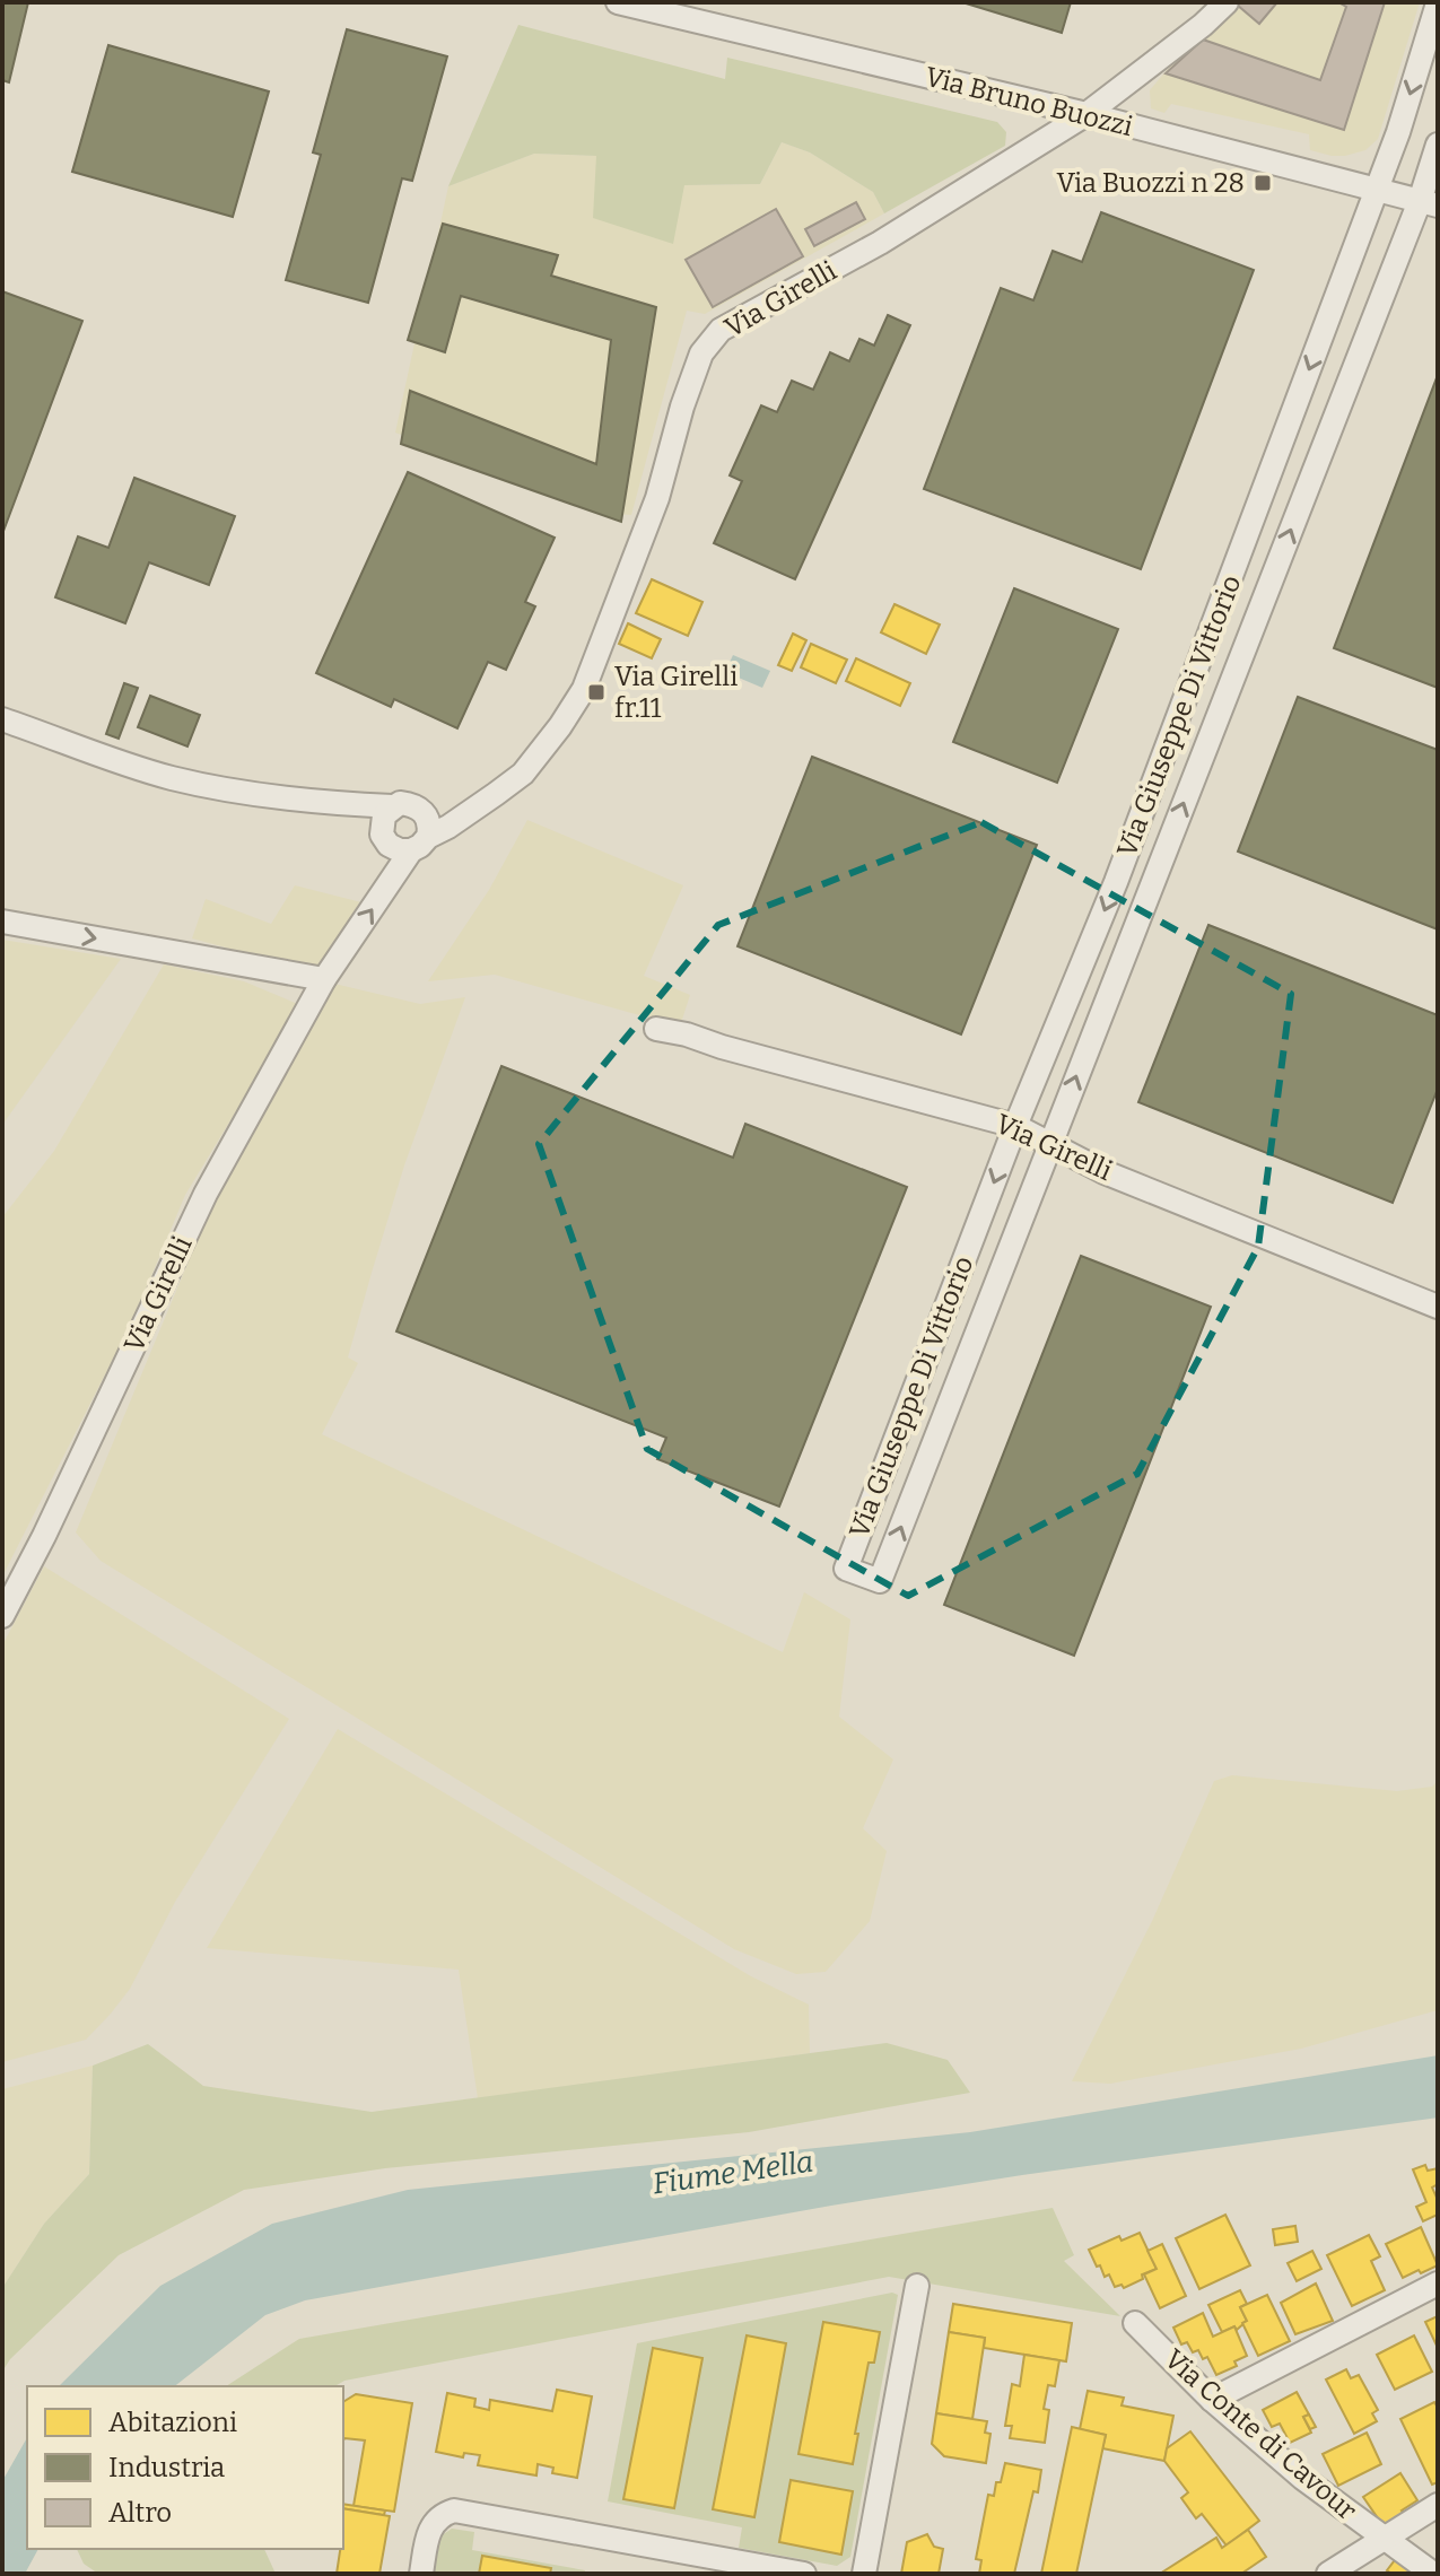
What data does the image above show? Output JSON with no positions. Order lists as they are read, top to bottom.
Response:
{
  "streets": {
    "street": [
      "Via Bruno Buozzi",
      "Via Girelli",
      "Via Giuseppe Di Vittorio",
      "Via Conte di Cavour"
    ]
  },
  "crossings": [
    ["Via Bruno Buozzi", "Via Girelli"],
    ["Via Bruno Buozzi", "Via Giuseppe Di Vittorio"],
    ["Via Girelli", "Via Giuseppe Di Vittorio"]
  ],
  "water": ["Fiume Mella"],
  "places": {
    "transit": ["Via Buozzi n 28", "Via Girelli fr.11"]
  },
  "legend": ["Abitazioni", "Industria", "Altro"]
}
